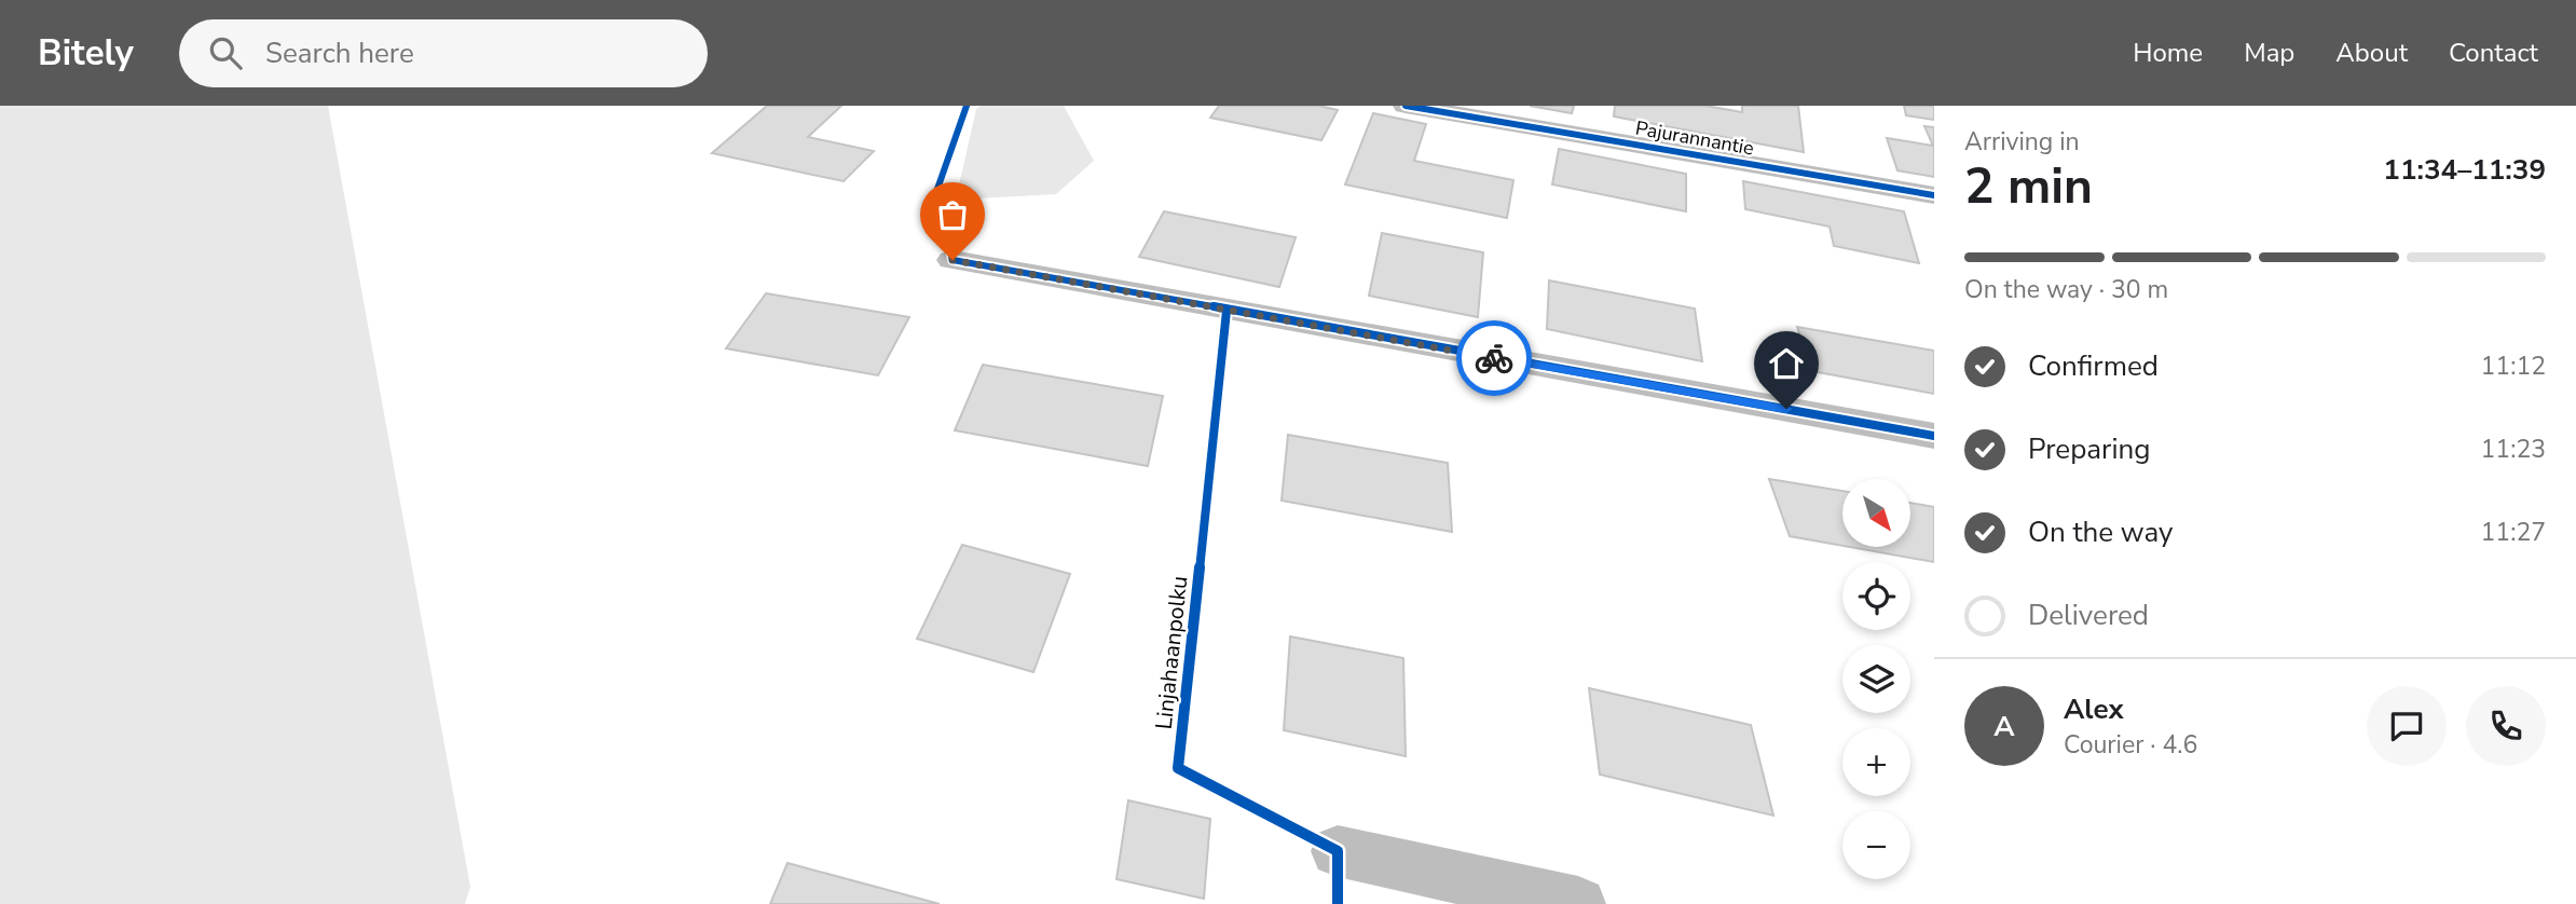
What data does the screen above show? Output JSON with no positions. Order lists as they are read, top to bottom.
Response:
{
  "streets": {
    "street": ["Pajurannantie"],
    "cycle path": ["Linjahaanpolku"]
  },
  "north": "bottom right",
  "page": {
    "header": "Bitely",
    "search": "Search here",
    "nav": [
      "Home",
      "Map",
      "About",
      "Contact"
    ],
    "heading": ["2 min", "Arriving in", "11:34–11:39"],
    "panel": ["Alex", "Courier · 4.6"],
    "bar": "On the way · 30 m",
    "list": [
      ["Confirmed", "11:12"],
      ["Preparing", "11:23"],
      ["On the way", "11:27"],
      "Delivered"
    ],
    "map_buttons": ["+", "−"],
    "round": "A"
  }
}
